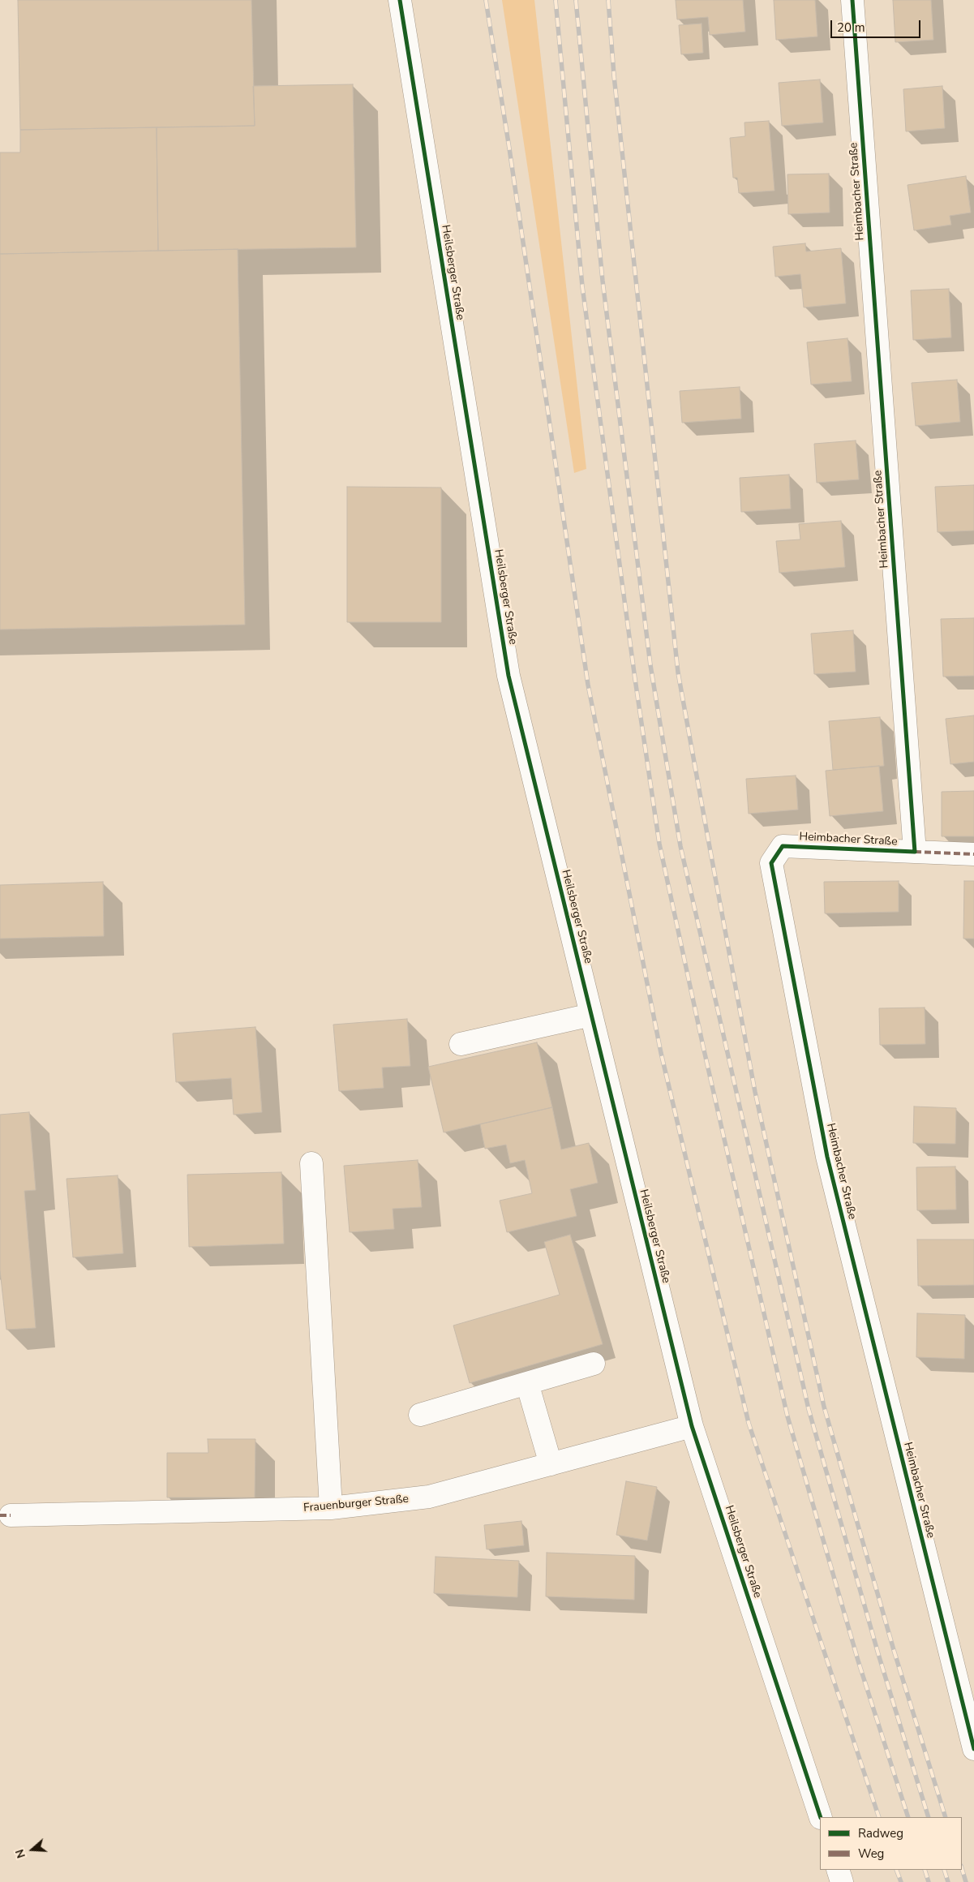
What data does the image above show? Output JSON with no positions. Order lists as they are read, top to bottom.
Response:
{
  "streets": {
    "street": ["Heimbacher Straße", "Heilsberger Straße", "Frauenburger Straße"]
  },
  "crossings": [
    ["Heilsberger Straße", "Frauenburger Straße"]
  ],
  "legend": ["Radweg", "Weg"],
  "scale_bar": "20 m",
  "north": "left"
}
